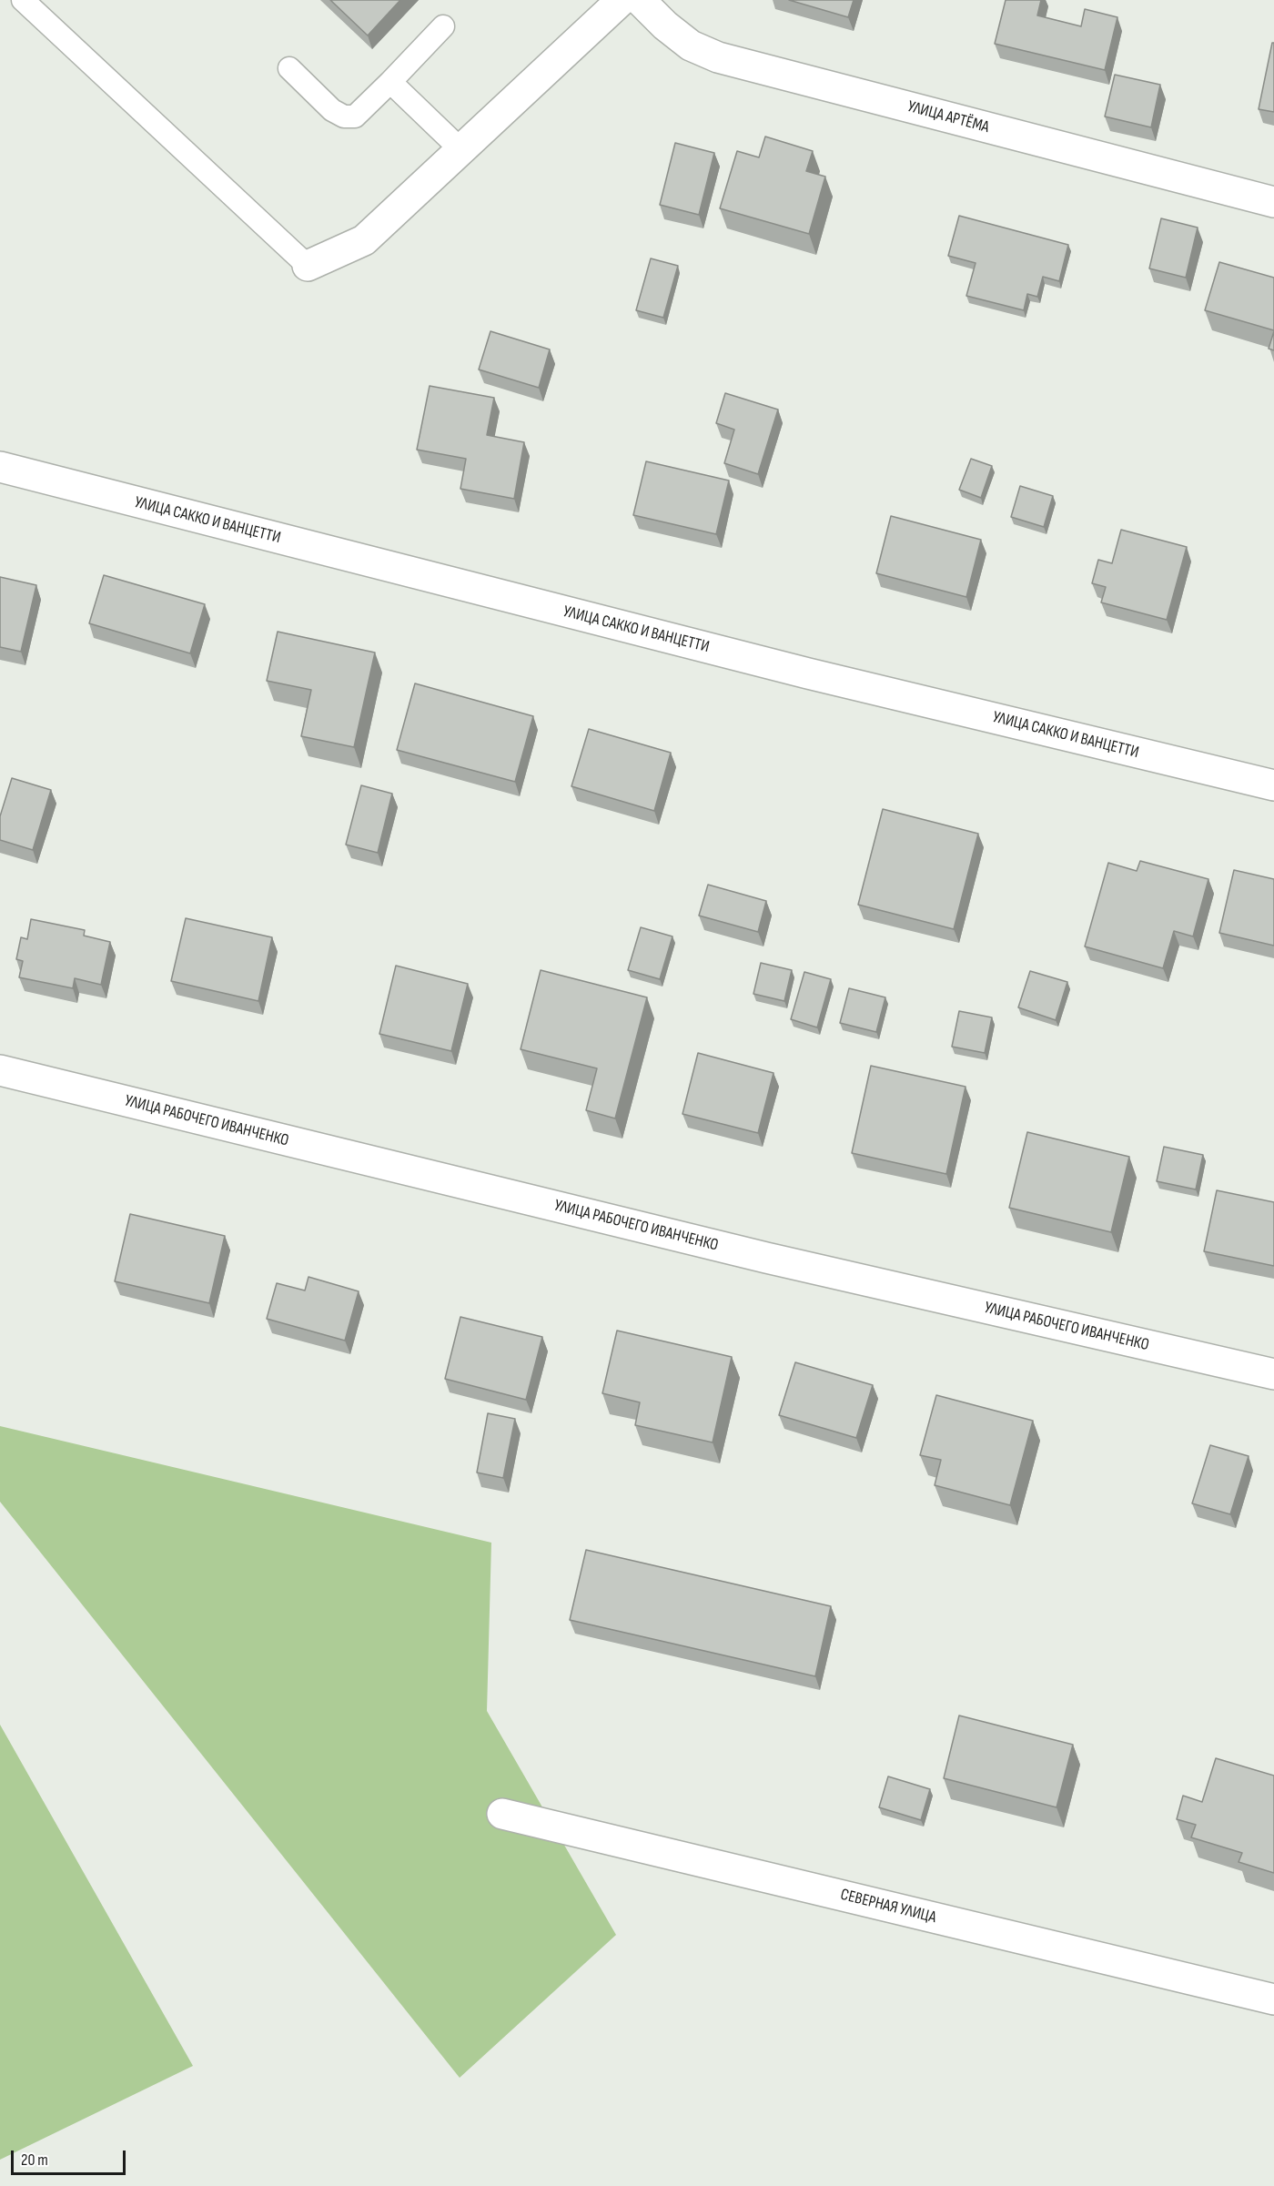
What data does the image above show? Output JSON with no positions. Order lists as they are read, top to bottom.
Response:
{
  "streets": {
    "street": [
      "УЛИЦА АРТЁМА",
      "УЛИЦА САККО И ВАНЦЕТТИ",
      "УЛИЦА РАБОЧЕГО ИВАНЧЕНКО",
      "СЕВЕРНАЯ УЛИЦА"
    ]
  },
  "scale_bar": "20 m"
}
